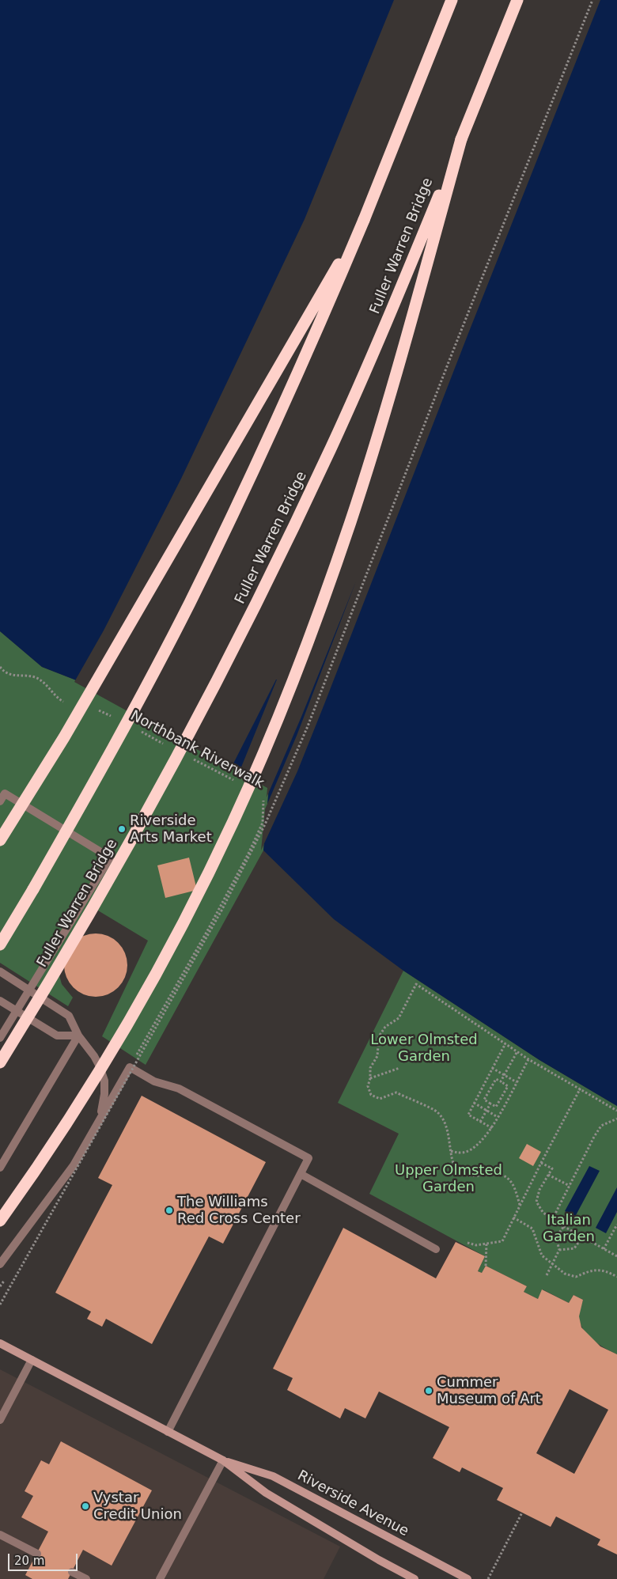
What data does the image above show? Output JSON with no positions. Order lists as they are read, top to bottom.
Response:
{
  "streets": {
    "highway": ["Fuller Warren Bridge"],
    "main road": ["Riverside Avenue"],
    "path": ["Northbank Riverwalk"]
  },
  "parks": ["Lower Olmsted Garden", "Upper Olmsted Garden", "Italian Garden"],
  "places": [
    "Riverside Arts Market",
    "The Williams Red Cross Center",
    "Cummer Museum of Art",
    "Vystar Credit Union"
  ],
  "scale_bar": "20 m"
}
